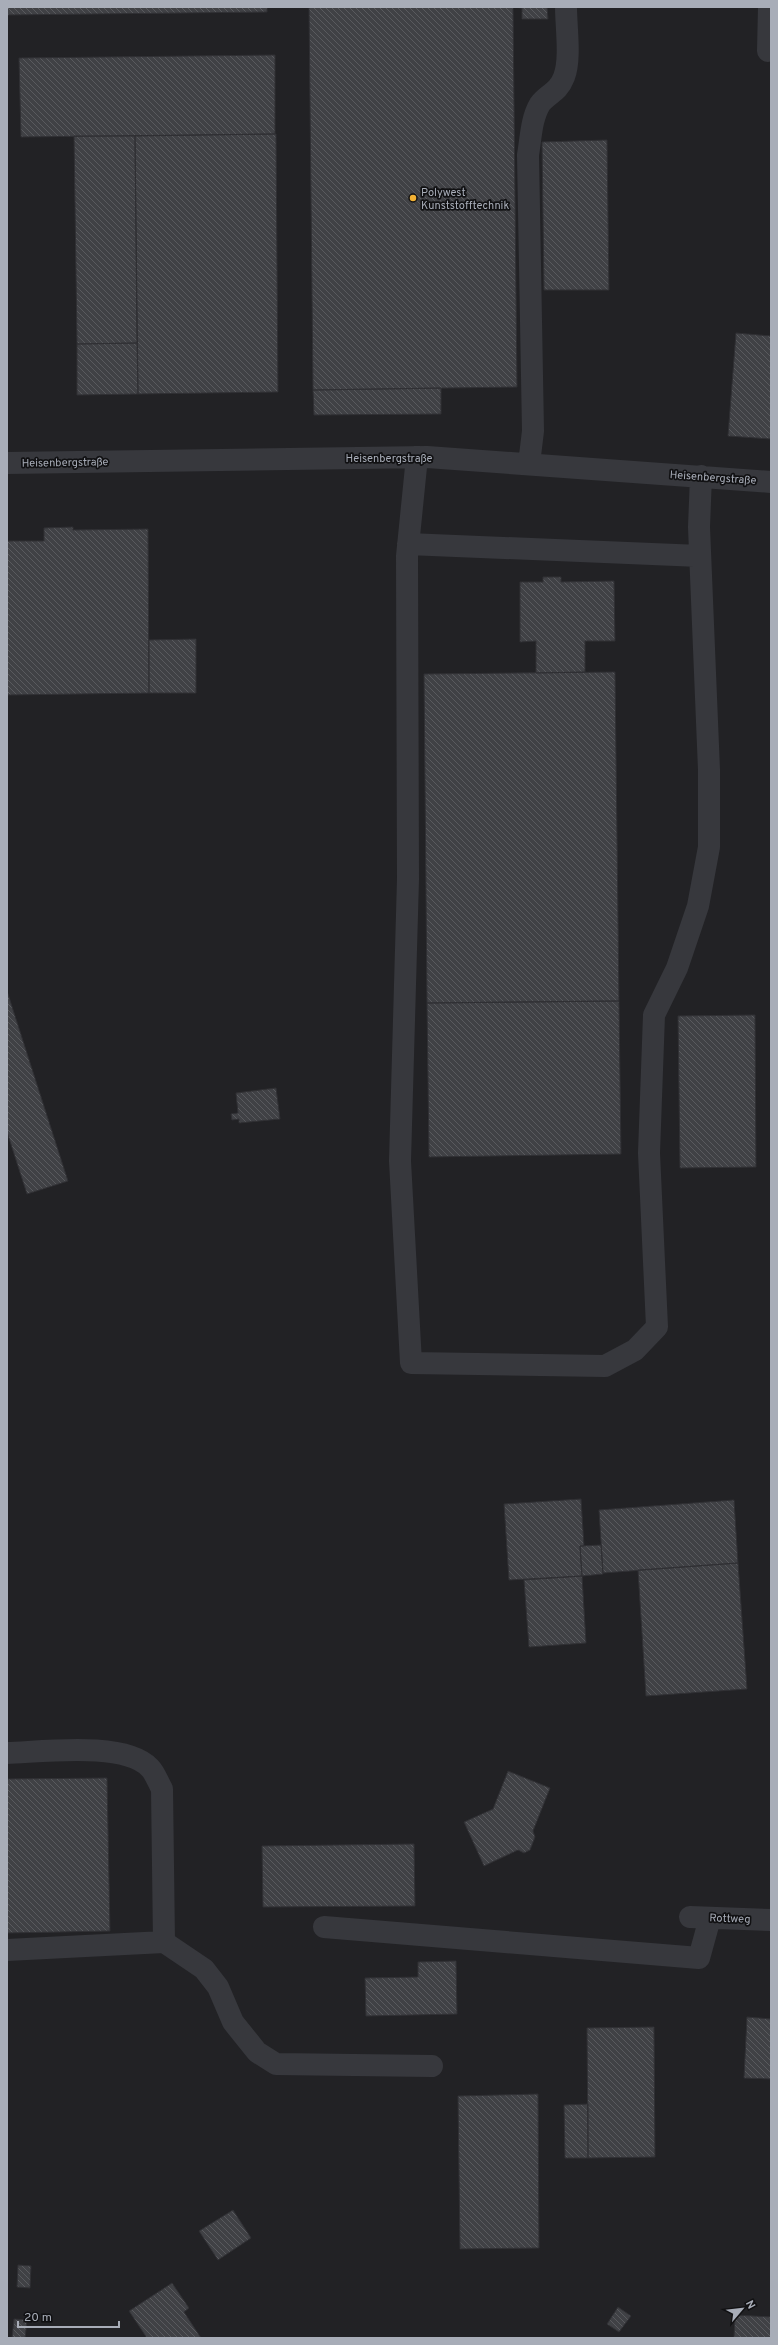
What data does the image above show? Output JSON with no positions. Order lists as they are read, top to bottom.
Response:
{
  "streets": {
    "street": ["Heisenbergstraße", "Rottweg"]
  },
  "places": ["Polywest Kunststofftechnik"],
  "scale_bar": "20 m",
  "north": "top right"
}
